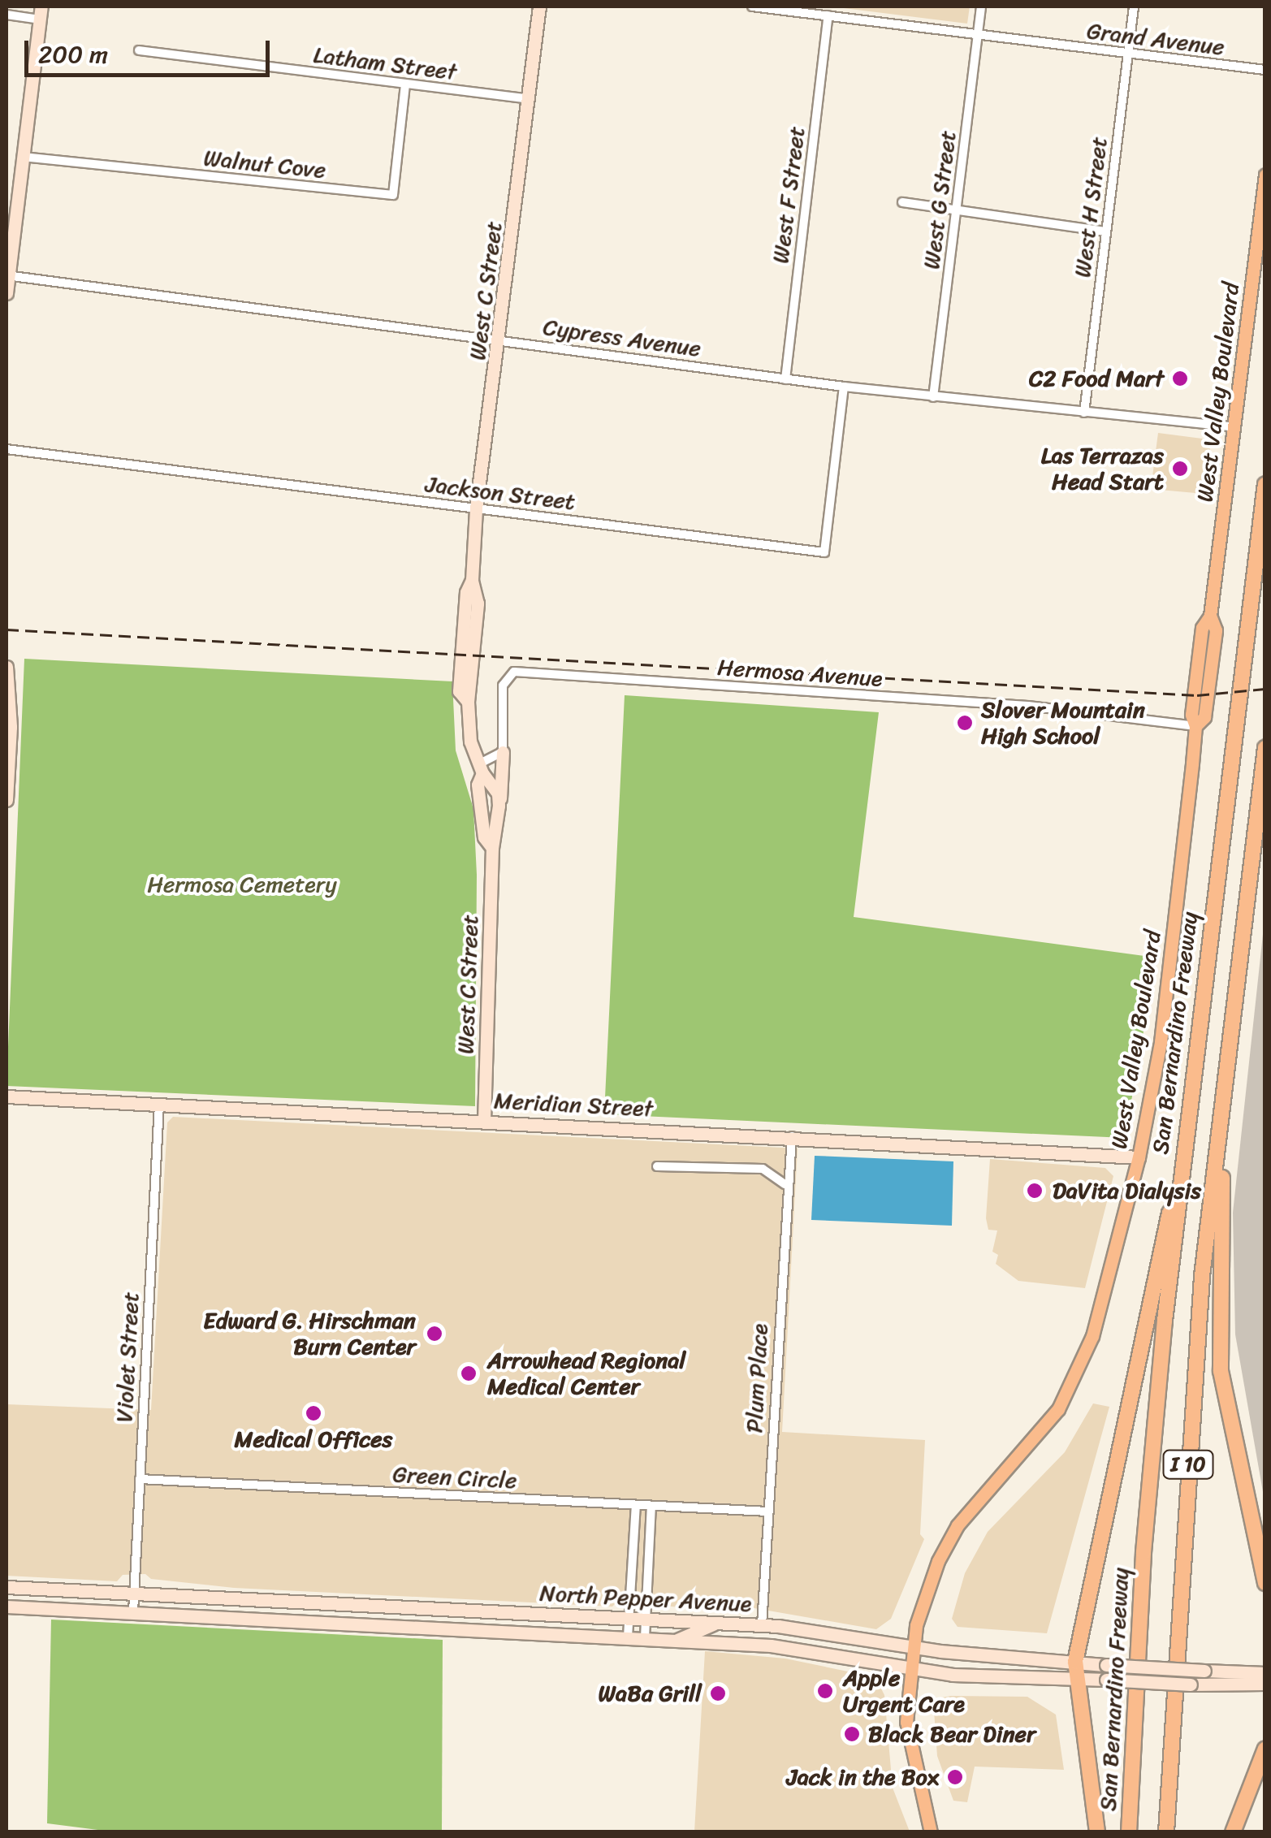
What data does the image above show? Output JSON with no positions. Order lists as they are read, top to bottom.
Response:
{
  "streets": {
    "highway": ["San Bernardino Freeway", "I 10"],
    "main road": ["West Valley Boulevard"],
    "street": [
      "Grand Avenue",
      "Latham Street",
      "Walnut Cove",
      "West F Street",
      "West G Street",
      "West H Street",
      "West C Street",
      "Cypress Avenue",
      "Jackson Street",
      "Hermosa Avenue",
      "Meridian Street",
      "Violet Street",
      "Plum Place",
      "Green Circle",
      "North Pepper Avenue"
    ]
  },
  "crossings": [
    ["Grand Avenue", "West F Street"],
    ["Grand Avenue", "West G Street"],
    ["Grand Avenue", "West H Street"],
    ["Latham Street", "Walnut Cove"],
    ["Latham Street", "West C Street"],
    ["West F Street", "Cypress Avenue"],
    ["West G Street", "Cypress Avenue"],
    ["West H Street", "Cypress Avenue"],
    ["West C Street", "Cypress Avenue"],
    ["West C Street", "Jackson Street"],
    ["West C Street", "Meridian Street"],
    ["Cypress Avenue", "West Valley Boulevard"],
    ["Cypress Avenue", "Jackson Street"],
    ["West Valley Boulevard", "Hermosa Avenue"],
    ["West Valley Boulevard", "Meridian Street"],
    ["West Valley Boulevard", "North Pepper Avenue"],
    ["Meridian Street", "Violet Street"],
    ["Meridian Street", "Plum Place"],
    ["Violet Street", "Green Circle"],
    ["Violet Street", "North Pepper Avenue"],
    ["Plum Place", "Green Circle"],
    ["Plum Place", "North Pepper Avenue"]
  ],
  "parks": ["Hermosa Cemetery"],
  "places": [
    "C2 Food Mart",
    "Las Terrazas Head Start",
    "Slover Mountain High School",
    "DaVita Dialysis",
    "Edward G. Hirschman Burn Center",
    "Arrowhead Regional Medical Center",
    "Medical Offices",
    "Apple Urgent Care",
    "WaBa Grill",
    "Black Bear Diner",
    "Jack in the Box"
  ],
  "scale_bar": "200 m"
}
